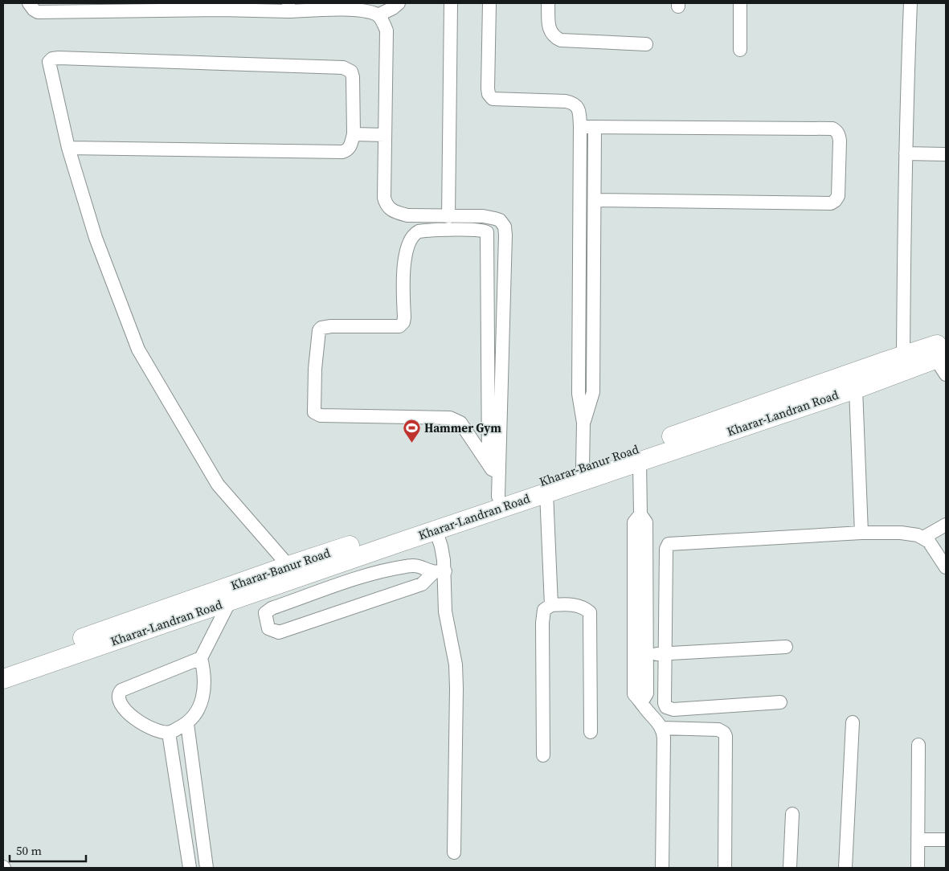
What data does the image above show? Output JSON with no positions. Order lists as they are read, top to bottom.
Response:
{
  "streets": {
    "highway": ["Kharar-Landran Road", "Kharar-Banur Road"]
  },
  "crossings": [
    ["Kharar-Landran Road", "Kharar-Banur Road"]
  ],
  "places": {
    "sports": ["Hammer Gym"]
  },
  "scale_bar": "50 m"
}
